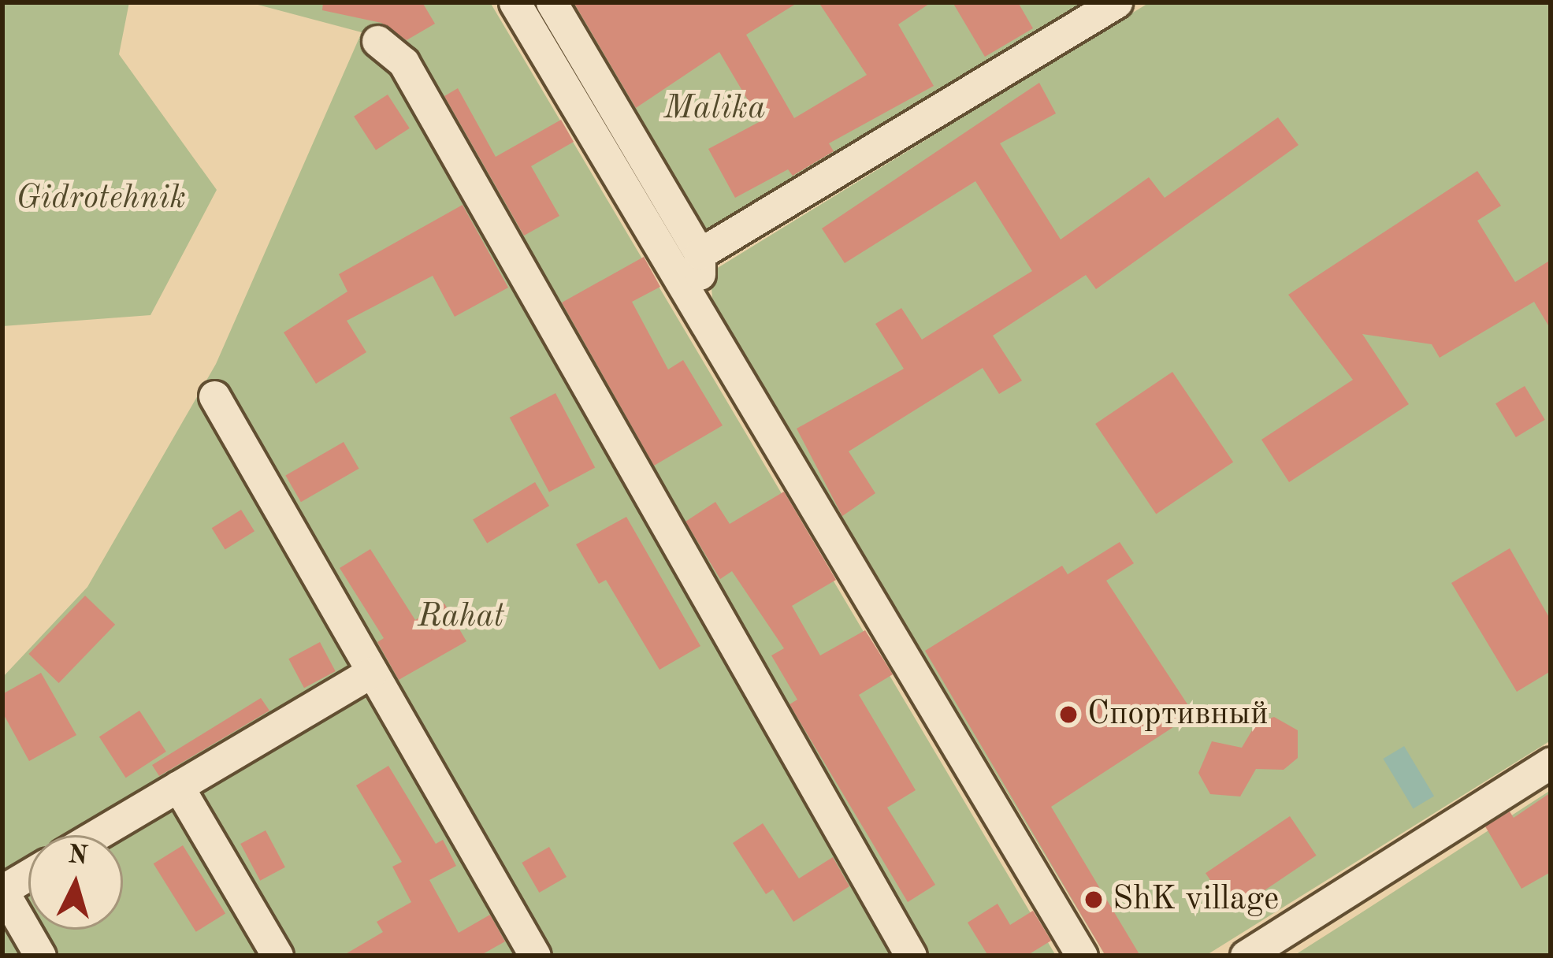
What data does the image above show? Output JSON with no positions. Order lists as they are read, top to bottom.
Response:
{
  "parks": ["Malika", "Gidrotehnik", "Rahat"],
  "places": ["Спортивный", "ShK village"],
  "north": "top"
}
